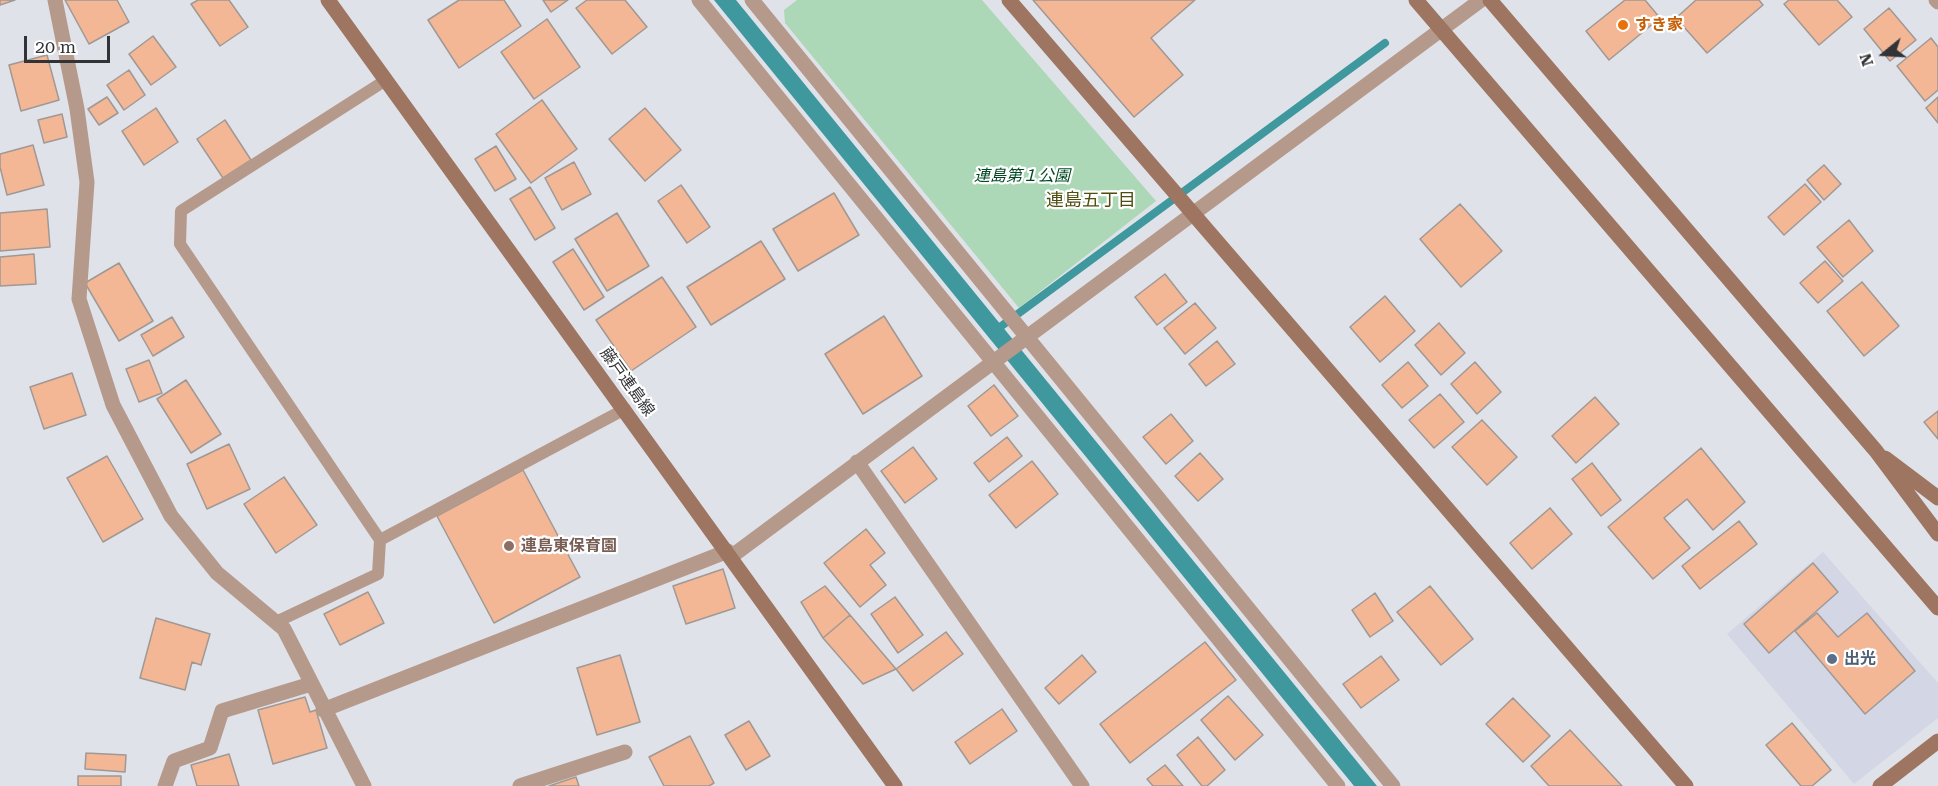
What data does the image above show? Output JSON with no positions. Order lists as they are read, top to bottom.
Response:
{
  "streets": {
    "street": ["藤戸連島線"]
  },
  "districts": ["連島五丁目"],
  "parks": ["連島第１公園"],
  "places": ["すき家", "連島東保育園", "出光"],
  "scale_bar": "20 m",
  "north": "left"
}
